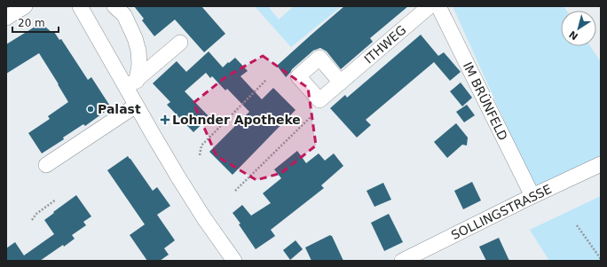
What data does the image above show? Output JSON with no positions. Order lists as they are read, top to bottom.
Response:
{
  "streets": {
    "street": ["ITHWEG", "IM BRÜNFELD", "SOLLINGSTRASSE"]
  },
  "crossings": [
    ["IM BRÜNFELD", "SOLLINGSTRASSE"]
  ],
  "places": {
    "other": ["Palast"],
    "health": ["Lohnder Apotheke"]
  },
  "scale_bar": "20 m",
  "north": "bottom left"
}
